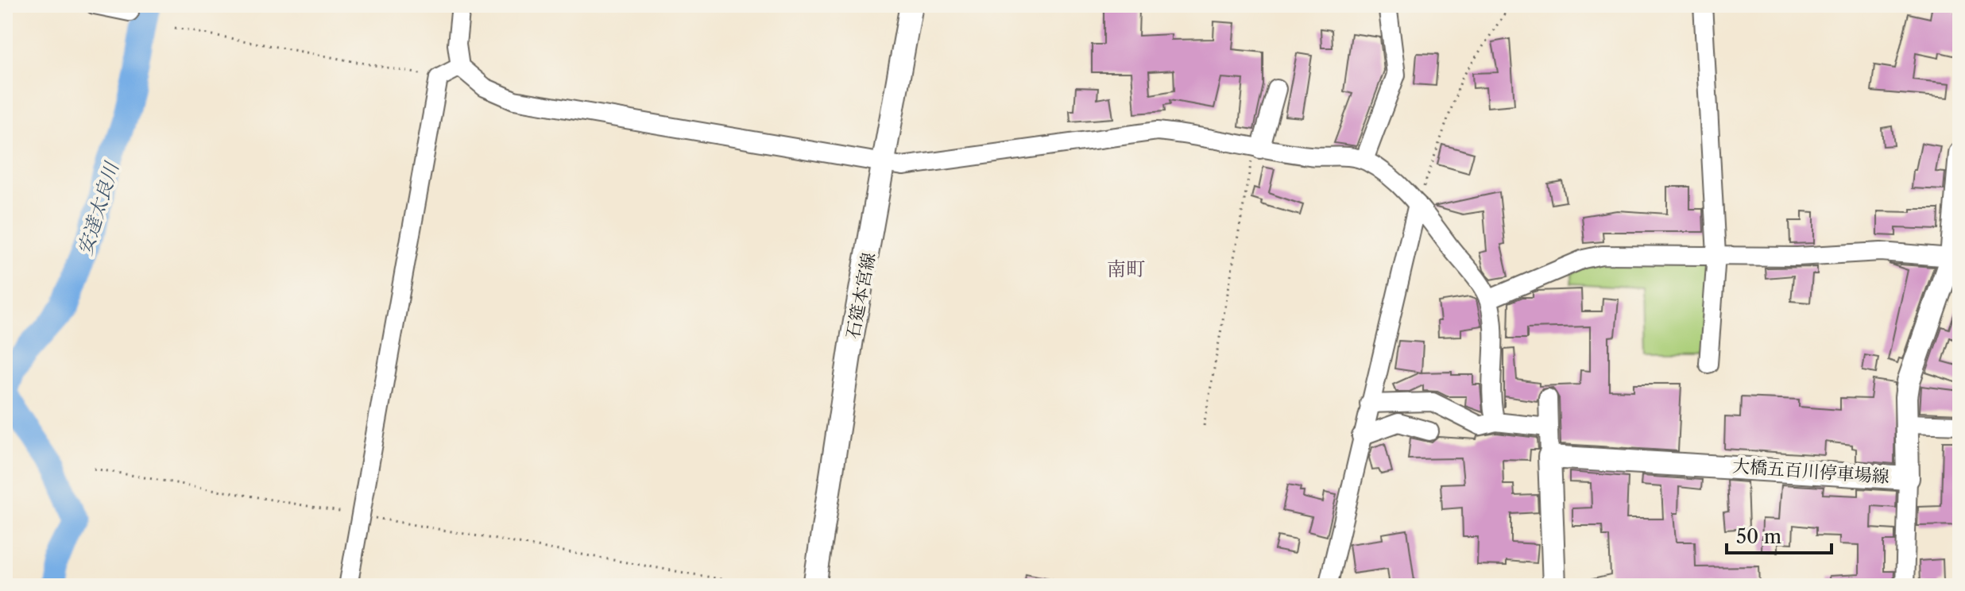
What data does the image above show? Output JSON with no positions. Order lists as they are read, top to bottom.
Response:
{
  "streets": {
    "main road": ["石筵本宮線", "大橋五百川停車場線"]
  },
  "districts": ["南町"],
  "water": ["安達太良川"],
  "scale_bar": "50 m"
}
